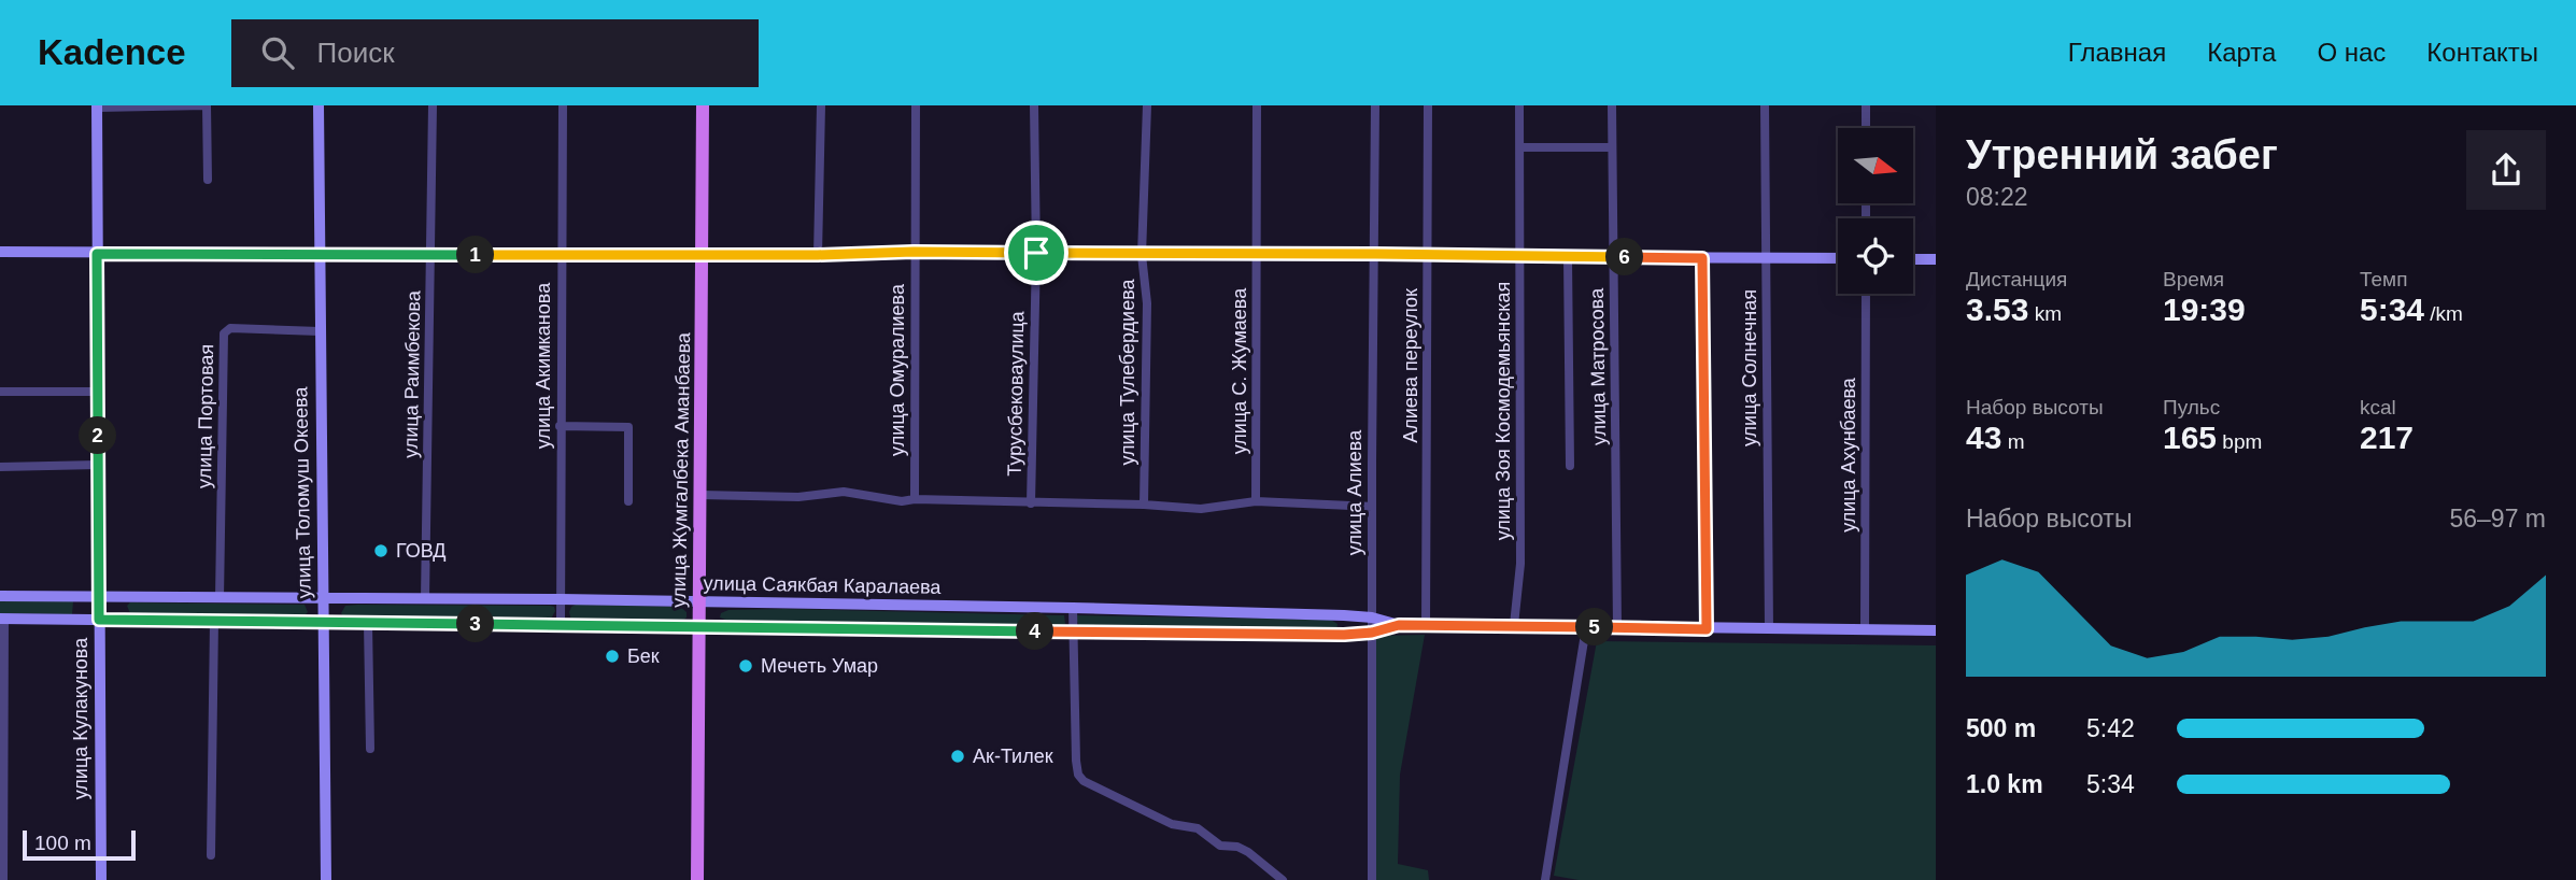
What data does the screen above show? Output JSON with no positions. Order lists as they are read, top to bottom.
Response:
{
  "streets": {
    "main road": ["улица Жумгалбека Аманбаева"],
    "street": [
      "улица Акимканова",
      "Алиева переулок",
      "улица Матросова",
      "улица Солнечная",
      "улица Омуралиева",
      "улица С. Жумаева",
      "улица Тулебердиева",
      "улица Раимбекова",
      "Турусбековаулица",
      "улица Зоя Космодемьянская",
      "улица Портовая",
      "улица Ахунбаева",
      "улица Толомуш Океева",
      "улица Алиева",
      "улица Саякбая Каралаева",
      "улица Кулакунова"
    ]
  },
  "crossings": [
    ["улица Акимканова", "улица Саякбая Каралаева"],
    ["улица Раимбекова", "улица Саякбая Каралаева"],
    ["улица Портовая", "улица Толомуш Океева"],
    ["улица Портовая", "улица Саякбая Каралаева"],
    ["улица Жумгалбека Аманбаева", "улица Саякбая Каралаева"],
    ["улица Толомуш Океева", "улица Саякбая Каралаева"],
    ["улица Алиева", "улица Саякбая Каралаева"],
    ["улица Саякбая Каралаева", "улица Кулакунова"]
  ],
  "places": [
    "ГОВД",
    "Бек",
    "Мечеть Умар",
    "Ак-Тилек"
  ],
  "scale_bar": "100 m",
  "north": "right",
  "page": {
    "header": "Kadence",
    "search": "Поиск",
    "nav": [
      "Главная",
      "Карта",
      "О нас",
      "Контакты"
    ],
    "heading": ["Утренний забег", "08:22"],
    "stats": [
      ["Дистанция", "3.53 km"],
      ["Время", "19:39"],
      ["Темп", "5:34 /km"],
      ["Набор высоты", "43 m"],
      ["Пульс", "165 bpm"],
      ["kcal", "217"]
    ],
    "pins": [
      "1",
      "6",
      "2",
      "3",
      "5",
      "4"
    ],
    "chart": ["Набор высоты", "56–97 m"],
    "list": [
      {
        "name": "500 m",
        "note": "5:42"
      },
      {
        "name": "1.0 km",
        "note": "5:34"
      }
    ],
    "scale": "100 m"
  }
}
